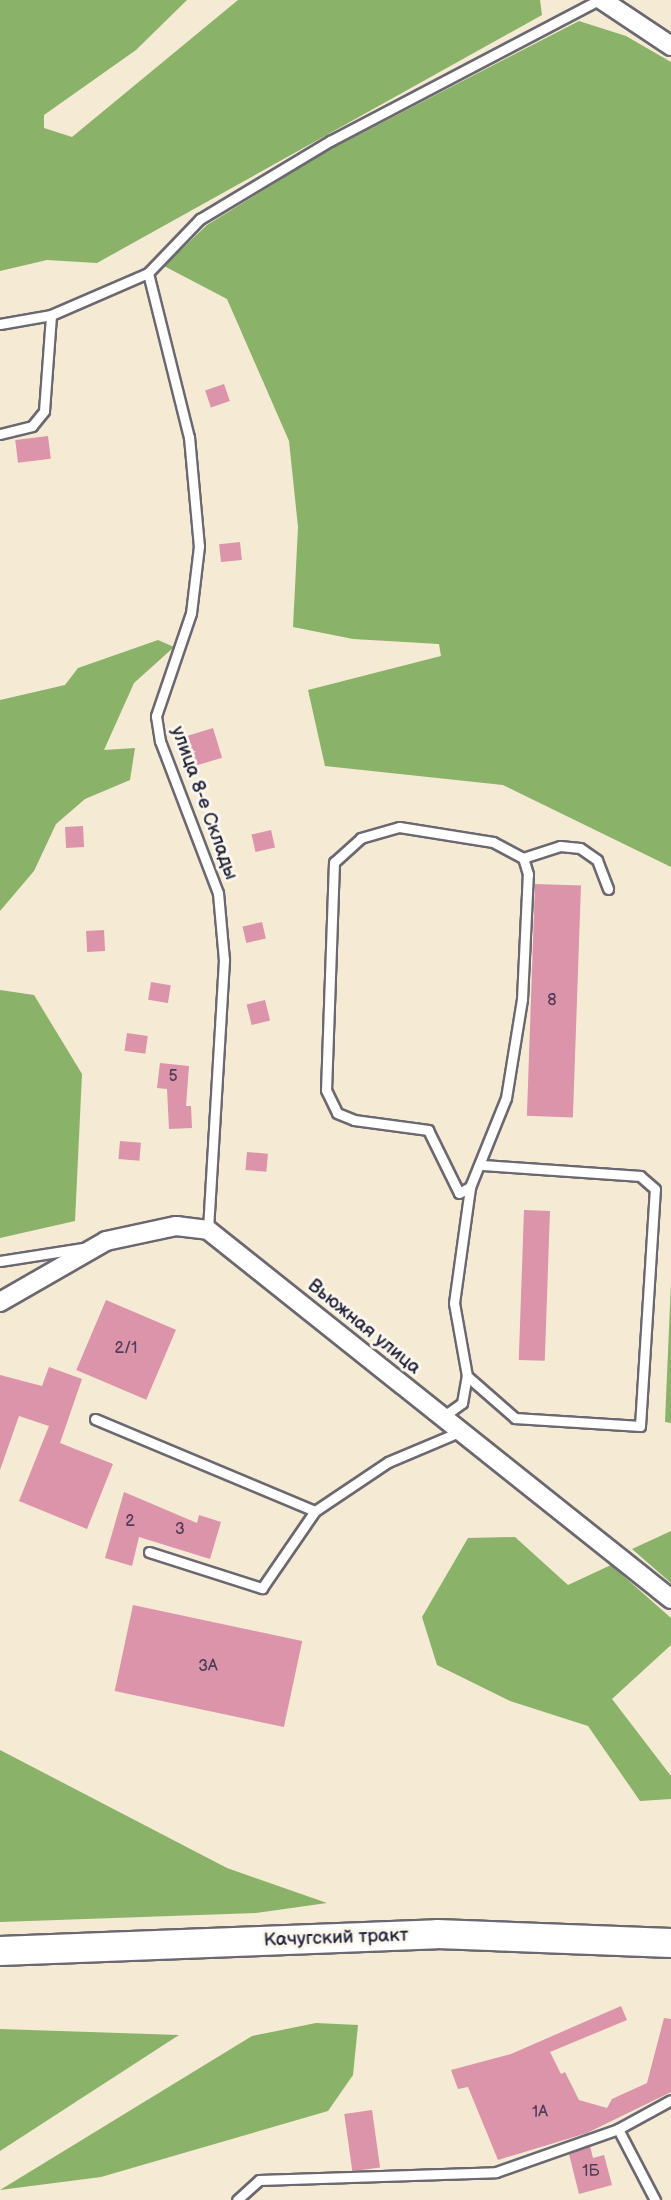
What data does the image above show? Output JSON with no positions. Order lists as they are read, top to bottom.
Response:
{
  "streets": {
    "main road": ["Качугский тракт"],
    "street": ["Вьюжная улица"],
    "lane": ["улица 8-е Склады"]
  },
  "crossings": [
    ["улица 8-е Склады", "Вьюжная улица"]
  ],
  "house_numbers": [
    "8",
    "5",
    "2/1",
    "2",
    "3",
    "3А",
    "1А",
    "1Б"
  ]
}
